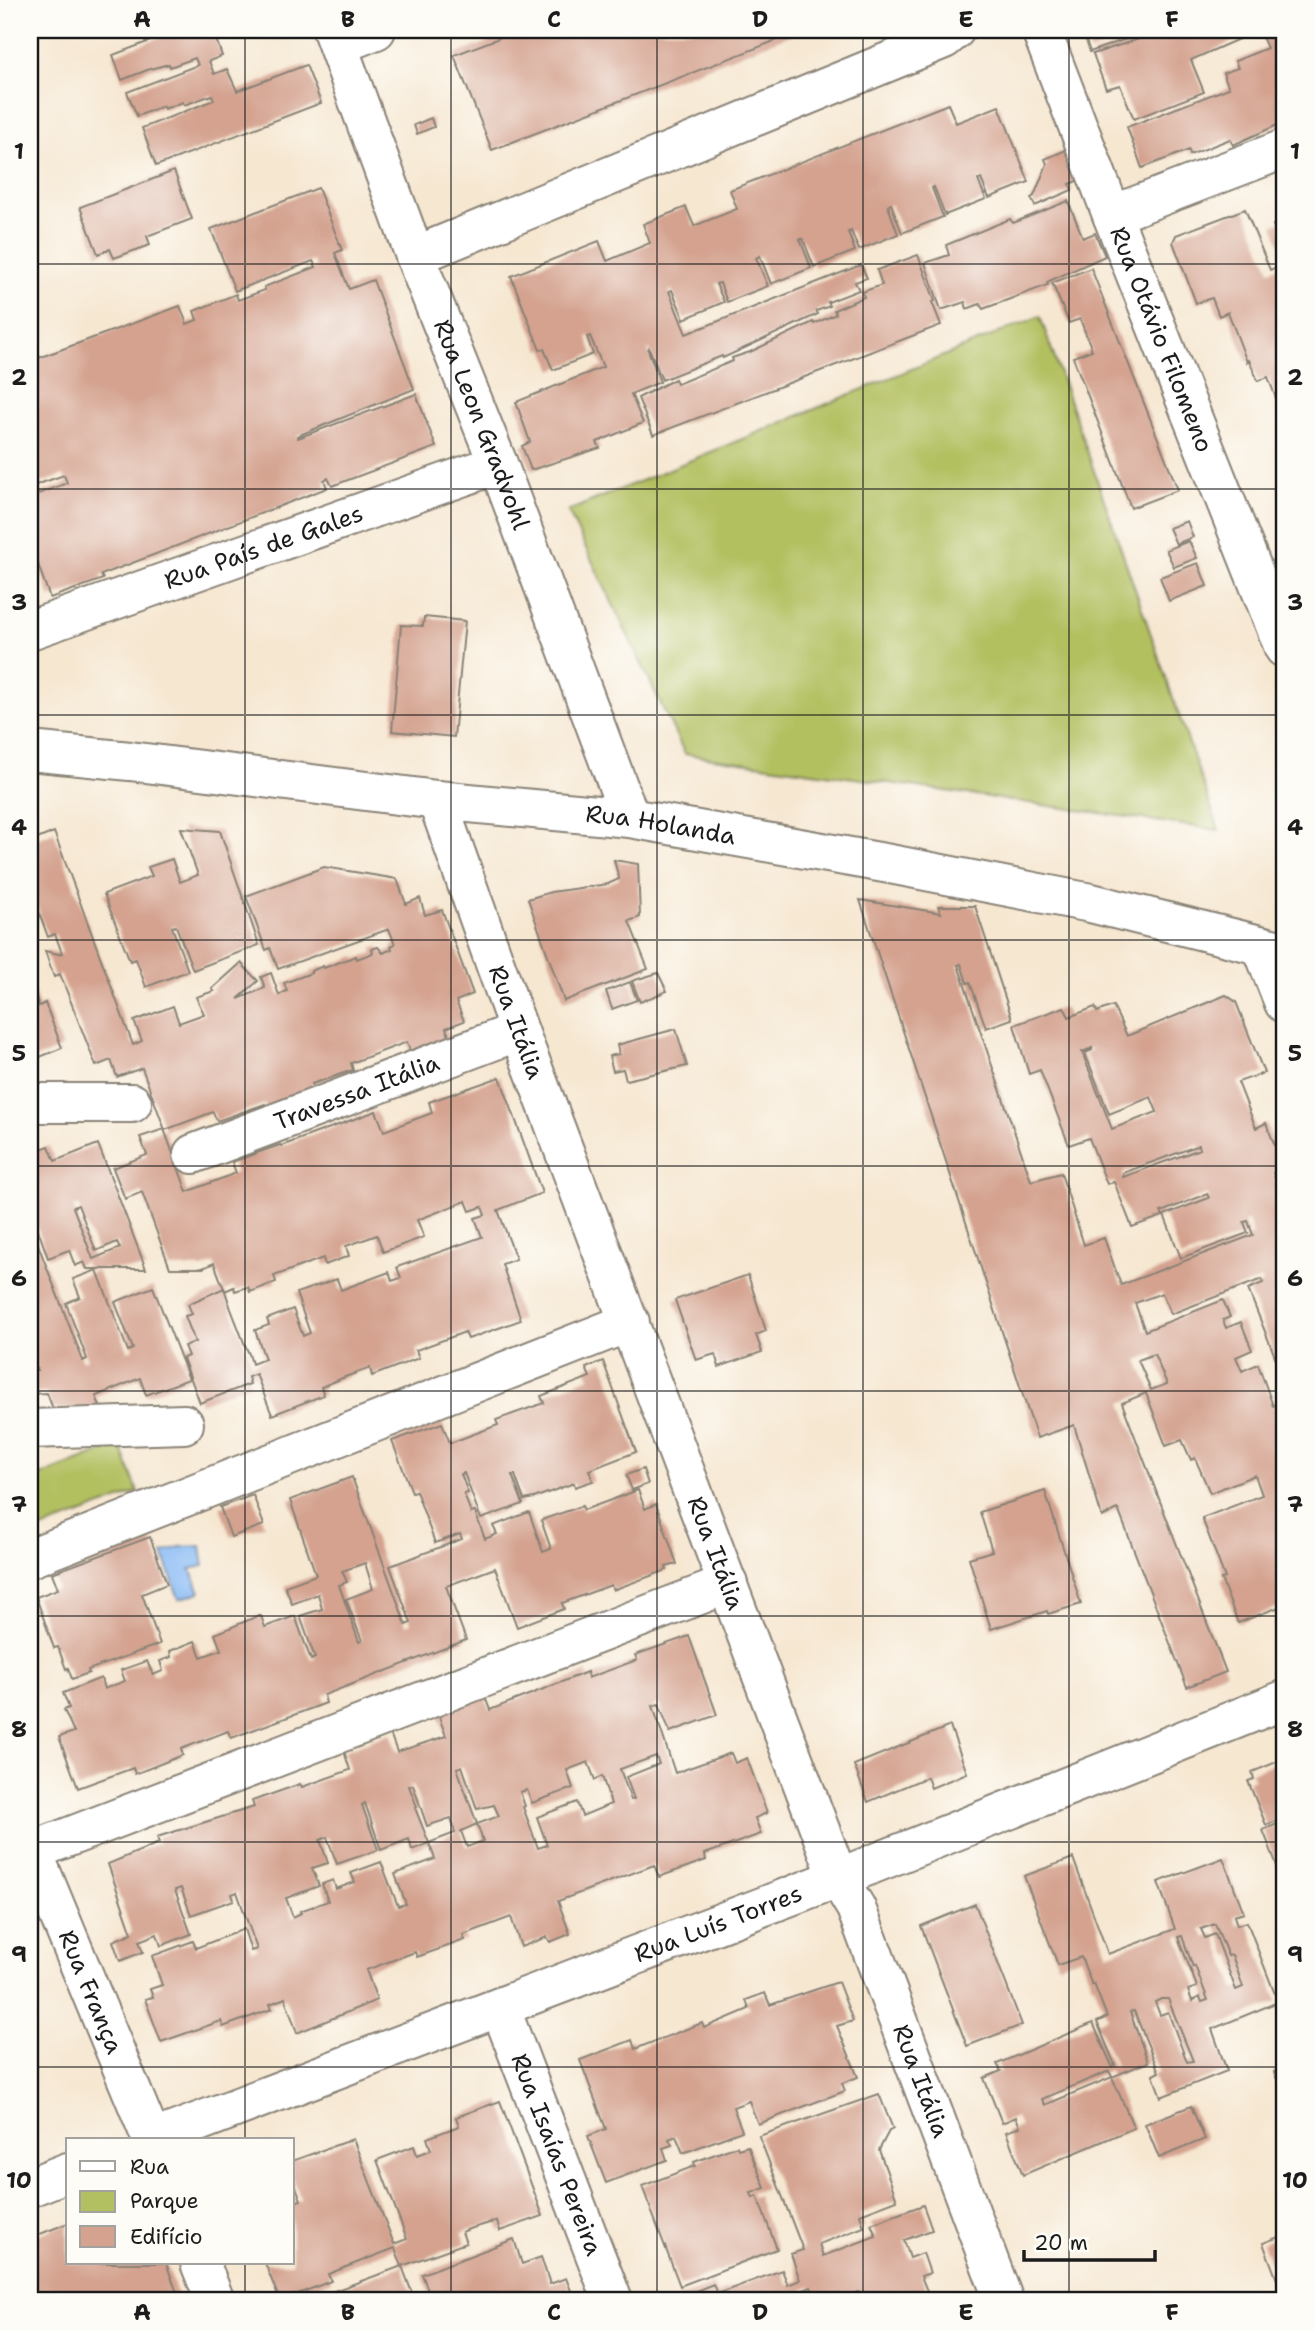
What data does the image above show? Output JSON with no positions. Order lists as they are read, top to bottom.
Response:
{
  "streets": {
    "street": [
      "Rua Otávio Filomeno",
      "Rua Leon Gradvohl",
      "Rua País de Gales",
      "Rua Holanda",
      "Rua Itália",
      "Travessa Itália",
      "Rua Luís Torres",
      "Rua França",
      "Rua Isaías Pereira"
    ]
  },
  "crossings": [
    ["Rua Leon Gradvohl", "Rua País de Gales"],
    ["Rua Leon Gradvohl", "Rua Holanda"],
    ["Rua Holanda", "Rua Itália"],
    ["Rua Itália", "Travessa Itália"],
    ["Rua Itália", "Rua Luís Torres"],
    ["Rua Luís Torres", "Rua Isaías Pereira"]
  ],
  "legend": ["Rua", "Parque", "Edifício"],
  "scale_bar": "20 m",
  "grid": {
    "columns": [
      "A",
      "B",
      "C",
      "D",
      "E",
      "F"
    ],
    "rows": [
      "1",
      "2",
      "3",
      "4",
      "5",
      "6",
      "7",
      "8",
      "9",
      "10"
    ]
  }
}
